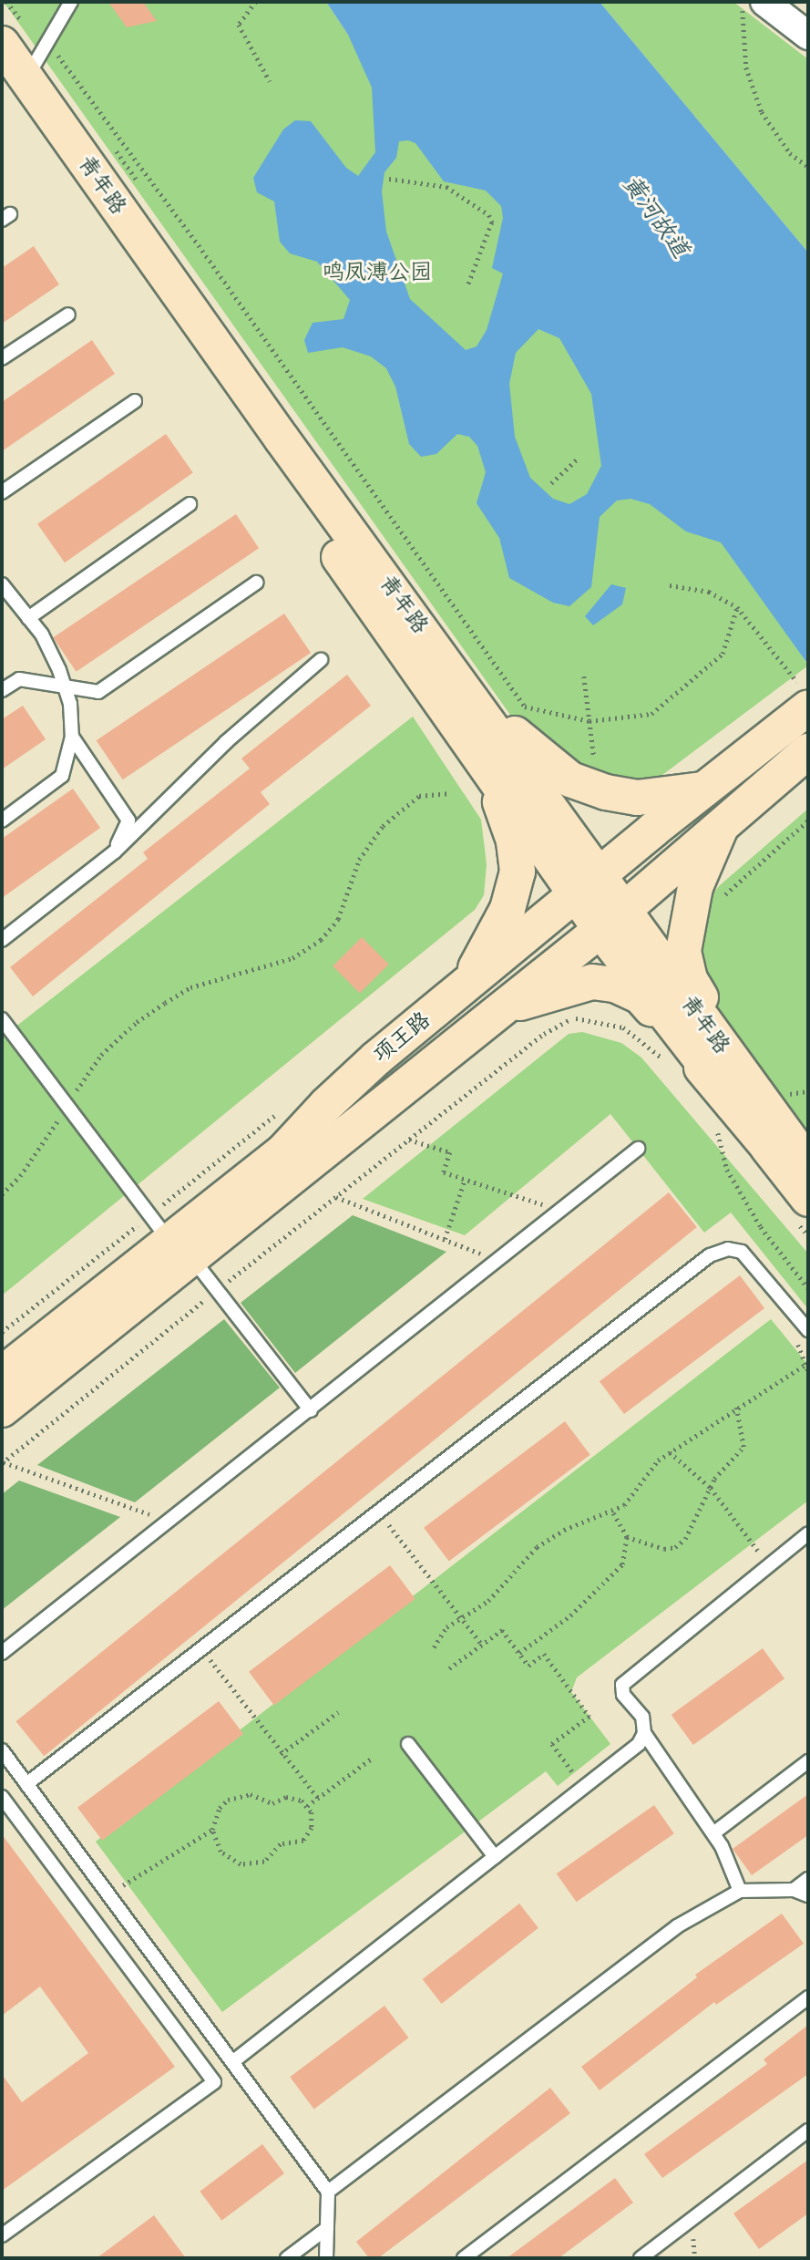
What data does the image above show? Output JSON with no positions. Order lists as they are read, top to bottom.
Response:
{
  "streets": {
    "main road": ["青年路", "项王路"]
  },
  "crossings": [
    ["青年路", "项王路"]
  ],
  "water": ["黄河故道"],
  "parks": ["鸣凤溥公园"]
}
